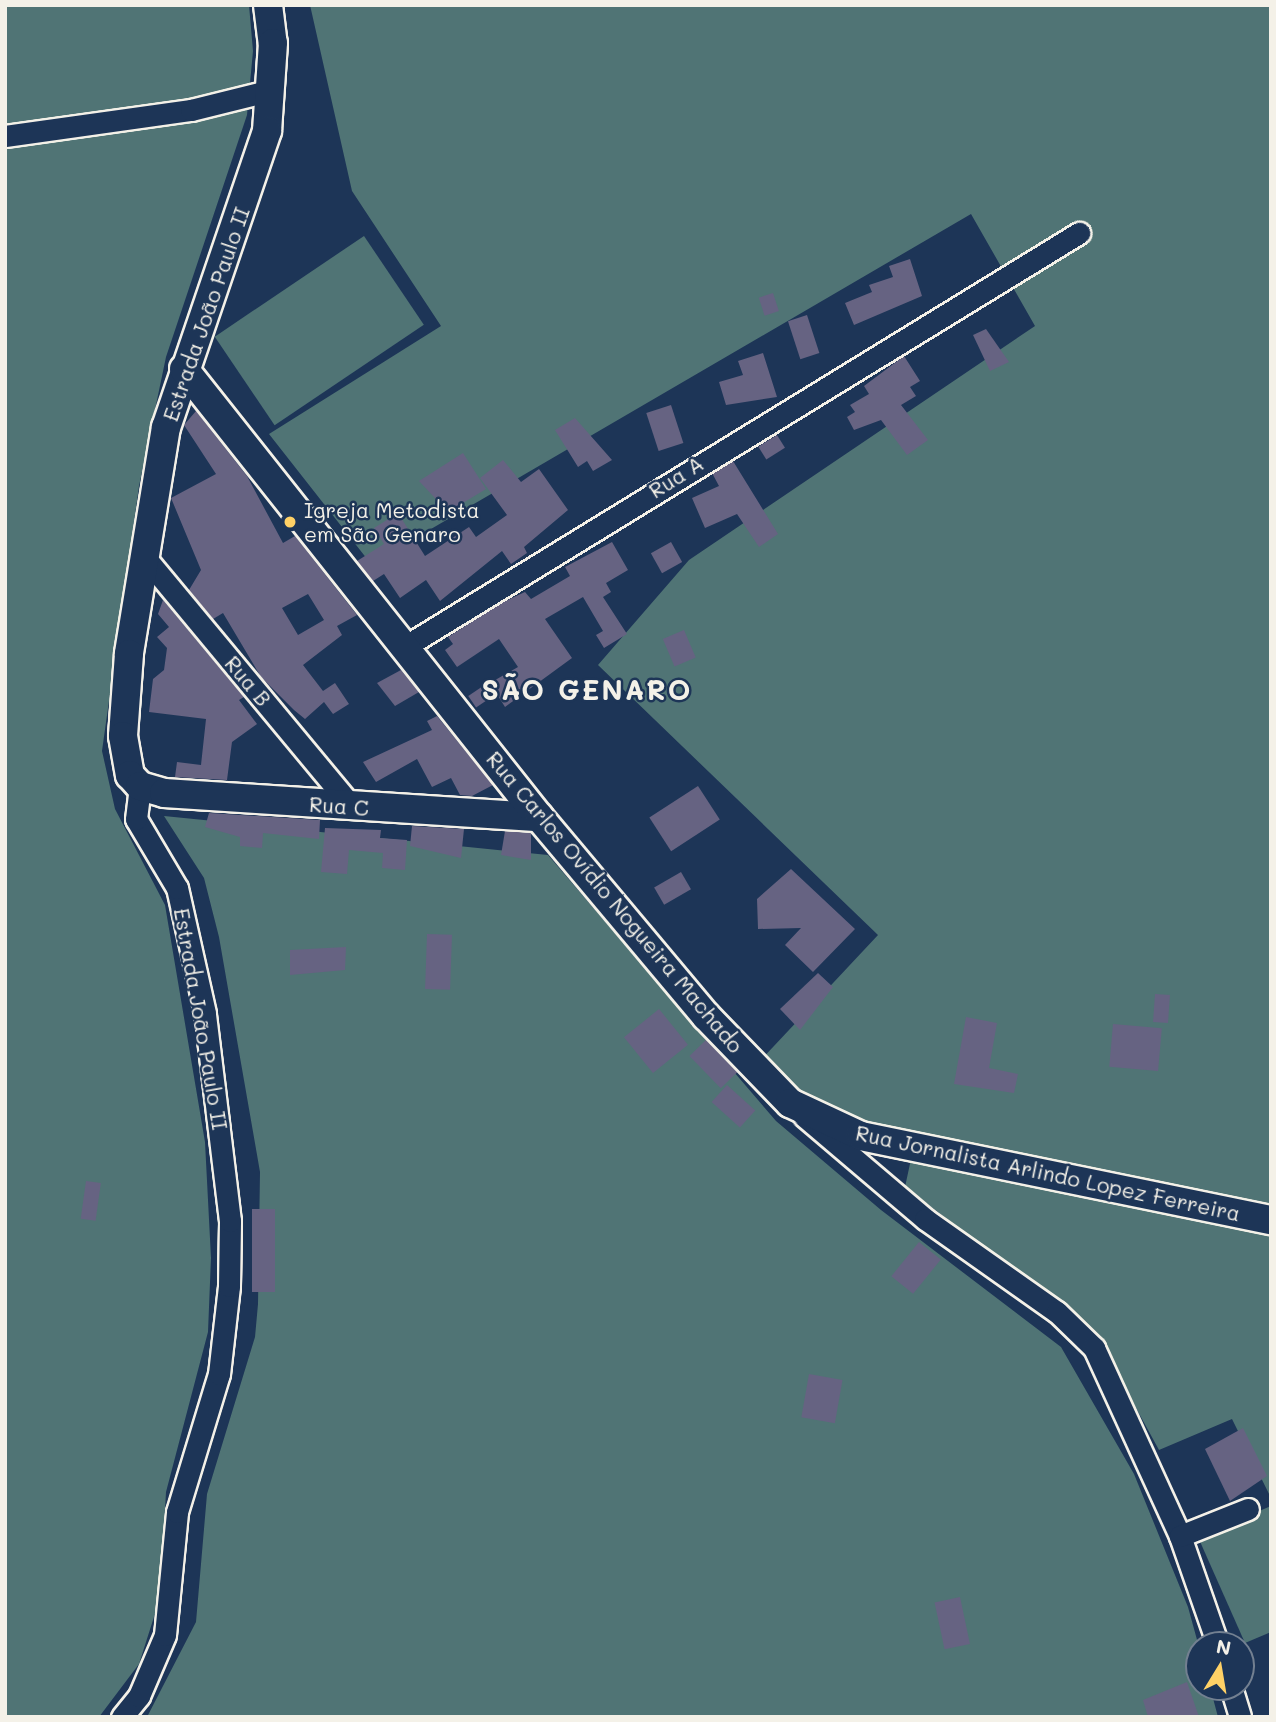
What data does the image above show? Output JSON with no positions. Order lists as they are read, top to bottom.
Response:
{
  "streets": {
    "street": [
      "Estrada João Paulo II",
      "Rua A",
      "Rua B",
      "Rua C",
      "Rua Carlos Ovídio Nogueira Machado",
      "Rua Jornalista Arlindo Lopez Ferreira"
    ]
  },
  "crossings": [
    ["Estrada João Paulo II", "Rua B"],
    ["Estrada João Paulo II", "Rua C"],
    ["Estrada João Paulo II", "Rua Carlos Ovídio Nogueira Machado"],
    ["Rua A", "Rua Carlos Ovídio Nogueira Machado"],
    ["Rua B", "Rua C"],
    ["Rua C", "Rua Carlos Ovídio Nogueira Machado"],
    ["Rua Carlos Ovídio Nogueira Machado", "Rua Jornalista Arlindo Lopez Ferreira"]
  ],
  "districts": ["SÃO GENARO"],
  "places": ["Igreja Metodista em São Genaro"],
  "north": "top"
}
